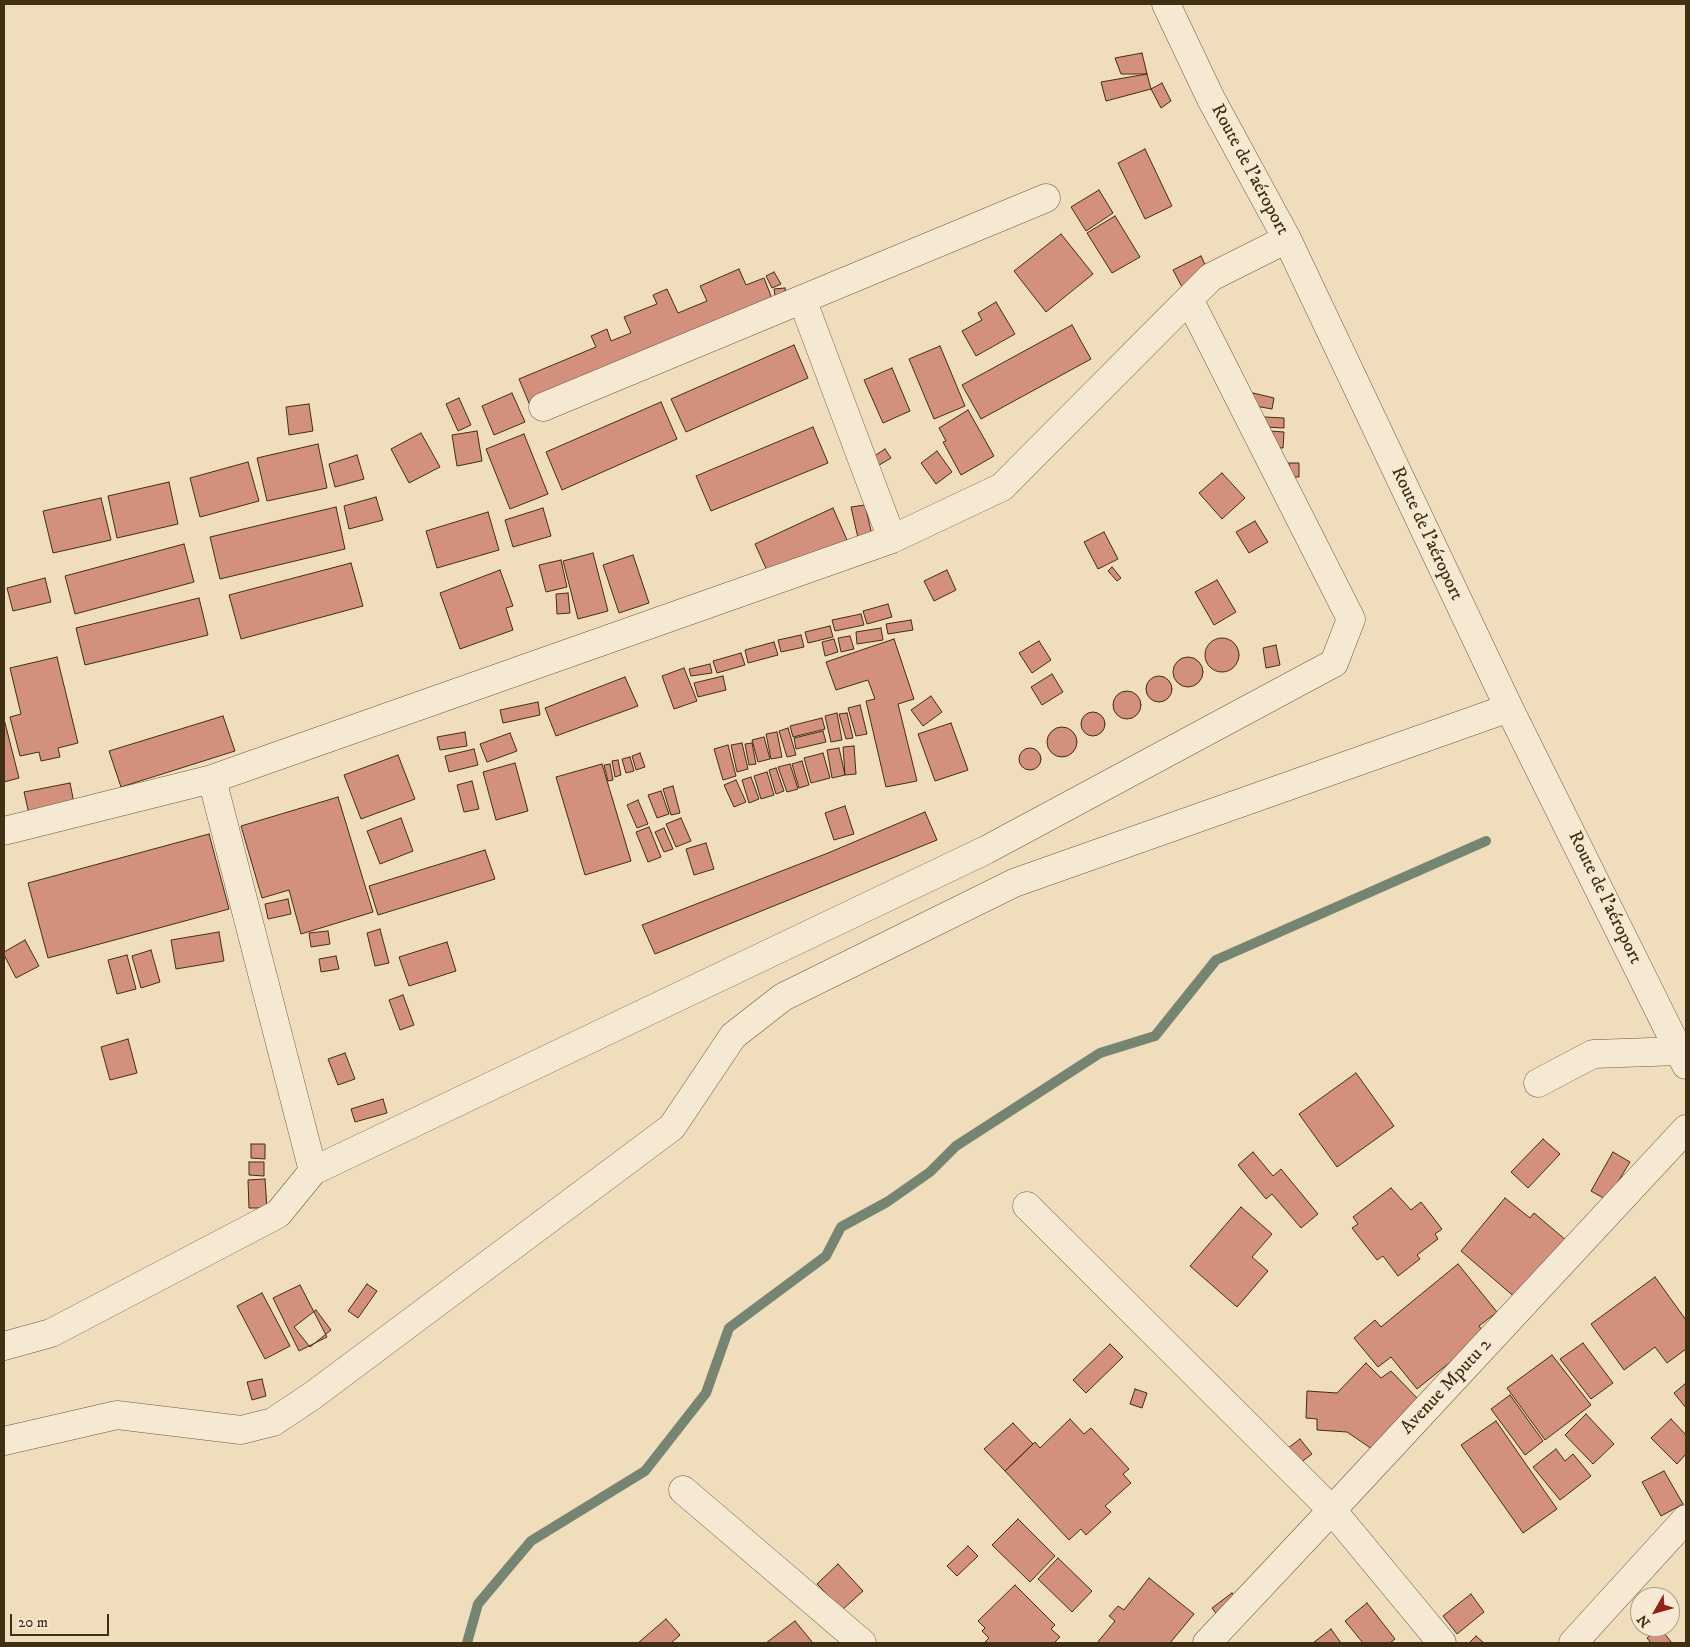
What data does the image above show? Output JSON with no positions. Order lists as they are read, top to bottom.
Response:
{
  "streets": {
    "street": ["Route de l'aéroport", "Avenue Mputu 2"]
  },
  "scale_bar": "20 m",
  "north": "bottom left"
}
